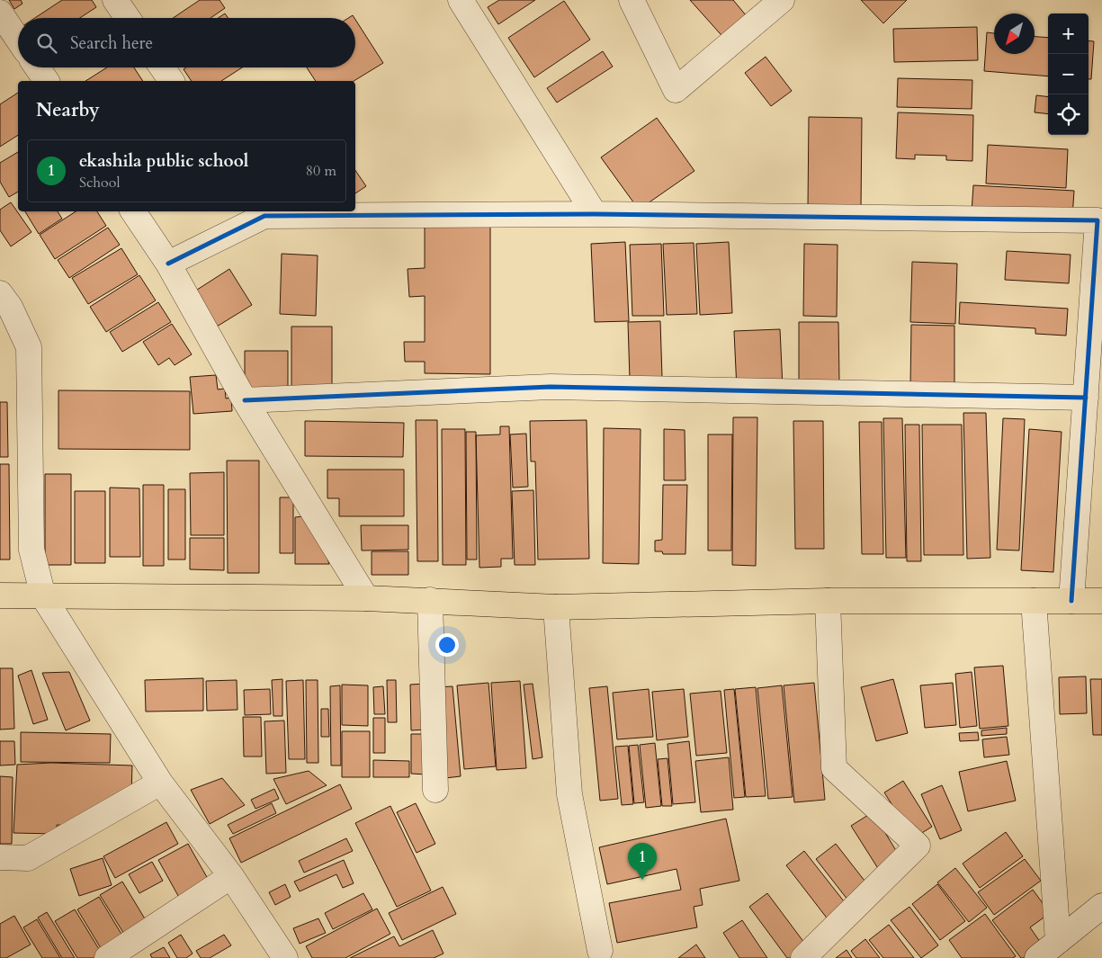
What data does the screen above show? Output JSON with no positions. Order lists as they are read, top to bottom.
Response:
{
  "north": "bottom left",
  "page": {
    "map_buttons": ["+", "−"],
    "search": "Search here",
    "heading": "Nearby",
    "list": [
      {
        "mark": "1",
        "name": "ekashila public school",
        "note": "School",
        "value": "80 m"
      }
    ],
    "pins": "1"
  }
}
